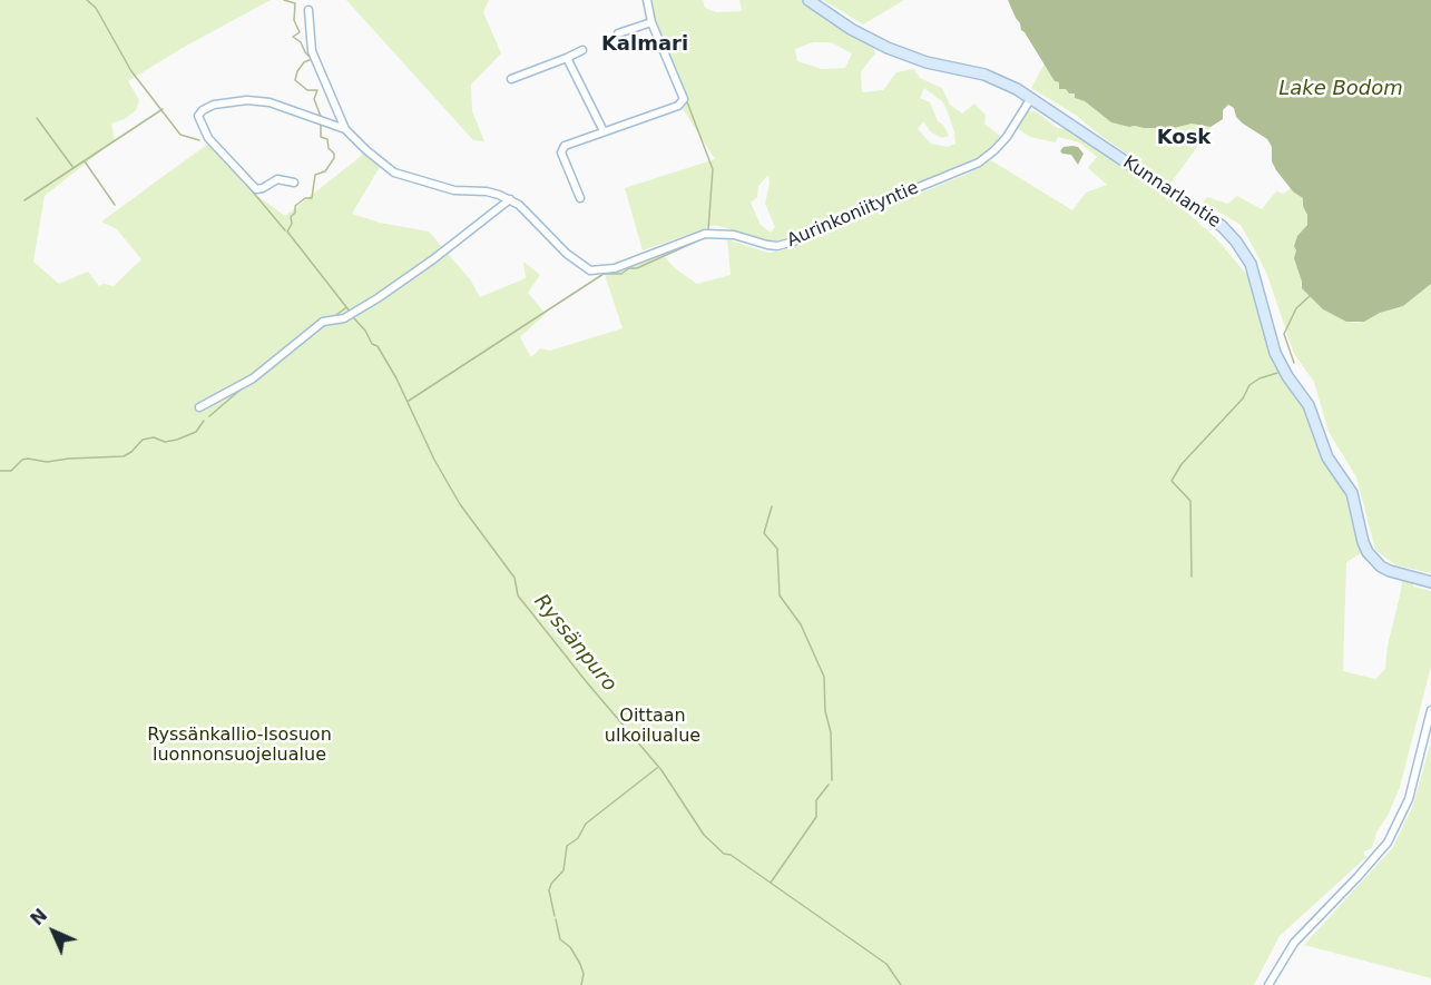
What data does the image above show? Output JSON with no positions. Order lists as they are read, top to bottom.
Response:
{
  "streets": {
    "main road": ["Kunnarlantie"],
    "street": ["Aurinkoniityntie"]
  },
  "crossings": [
    ["Kunnarlantie", "Aurinkoniityntie"]
  ],
  "districts": ["Kalmari", "Kosk"],
  "water": ["Lake Bodom", "Ryssänpuro"],
  "parks": ["Oittaan ulkoilualue", "Ryssänkallio-Isosuon luonnonsuojelualue"],
  "north": "top left"
}
